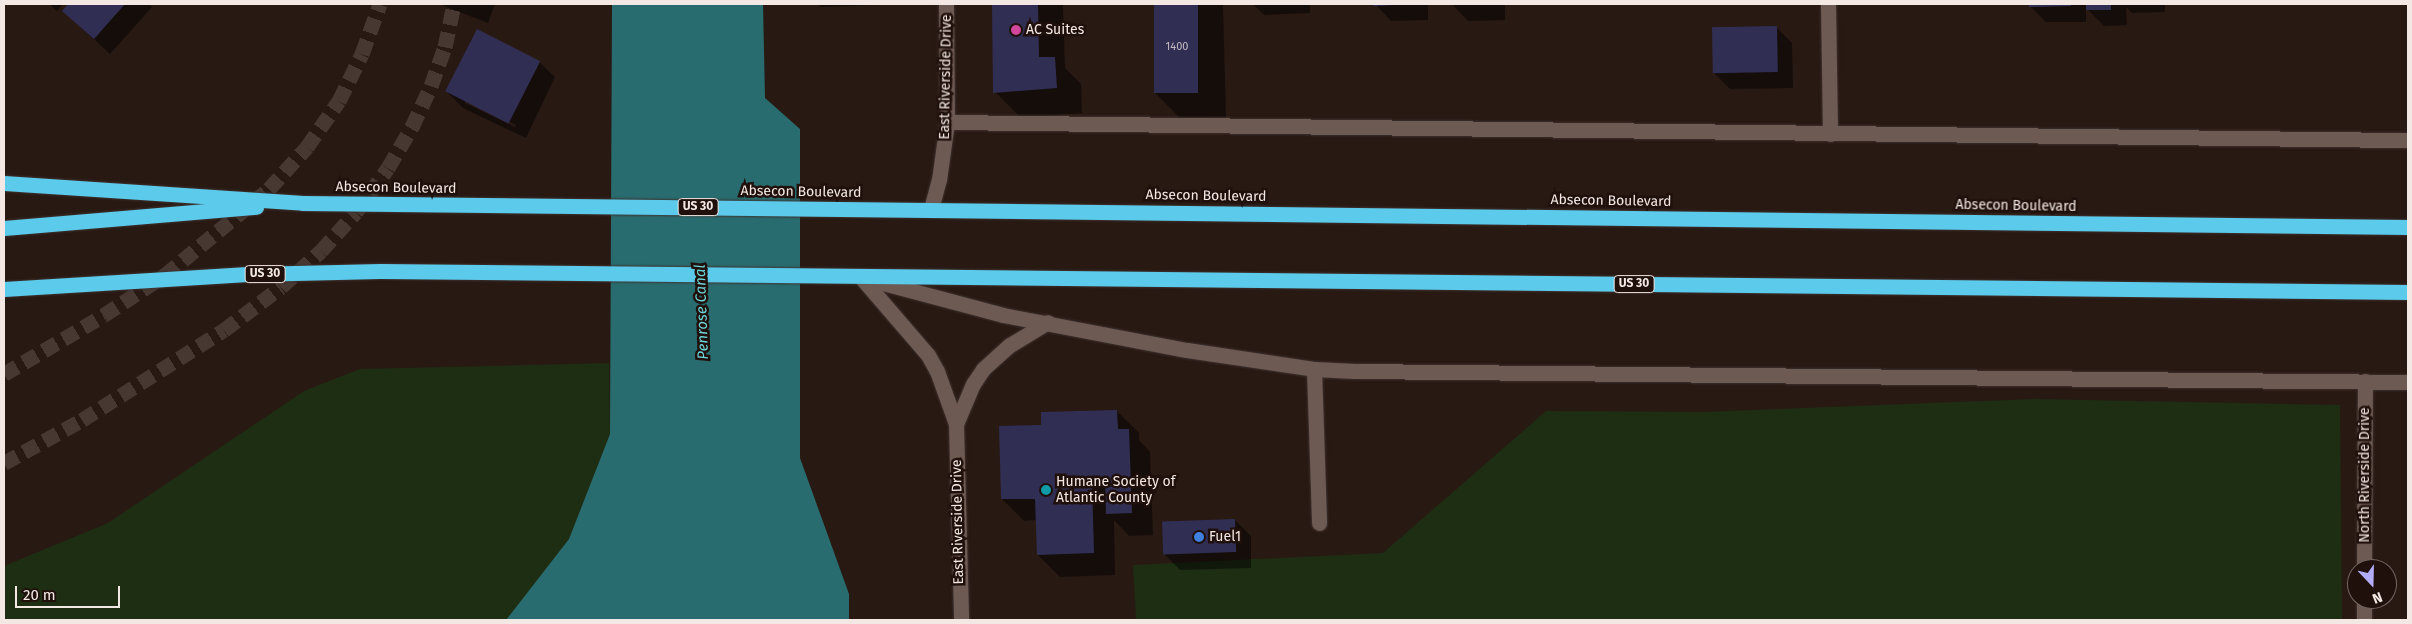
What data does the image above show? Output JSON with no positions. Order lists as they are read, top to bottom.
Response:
{
  "streets": {
    "highway": ["Absecon Boulevard", "US 30"],
    "street": ["East Riverside Drive", "North Riverside Drive"]
  },
  "crossings": [
    ["East Riverside Drive", "Absecon Boulevard"],
    ["East Riverside Drive", "US 30"]
  ],
  "water": ["Penrose Canal"],
  "places": ["AC Suites", "Humane Society of Atlantic County", "Fuel1"],
  "house_numbers": ["1400"],
  "scale_bar": "20 m",
  "north": "bottom"
}
